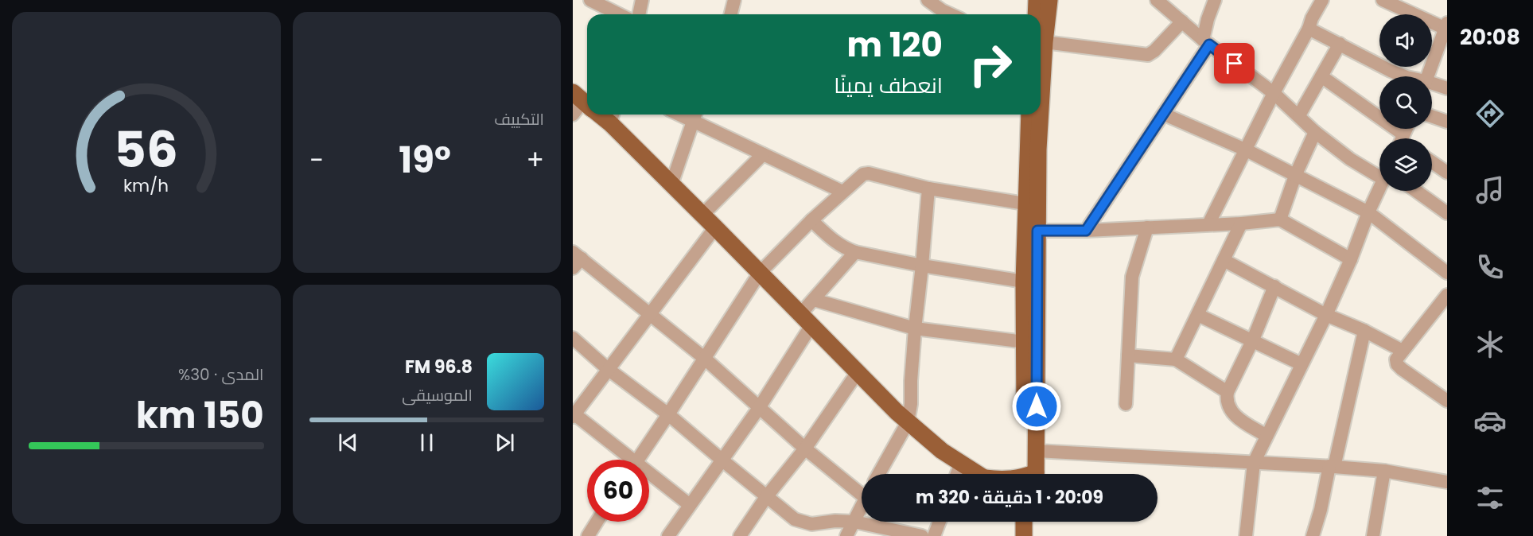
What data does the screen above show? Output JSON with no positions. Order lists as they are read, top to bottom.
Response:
{
  "page": {
    "tabs": "20:08",
    "tile": [
      "التكييف",
      ["المدى · 30%", "150 km"]
    ],
    "turn": ["120 m", "انعطف يمينًا"],
    "heat": ["−", "19°", "+"],
    "song": ["96.8 FM", "الموسيقى"],
    "limit": "60",
    "trip": "20:09 · 1 دقيقة · 320 m",
    "gauge": ["56", "km/h"]
  }
}
